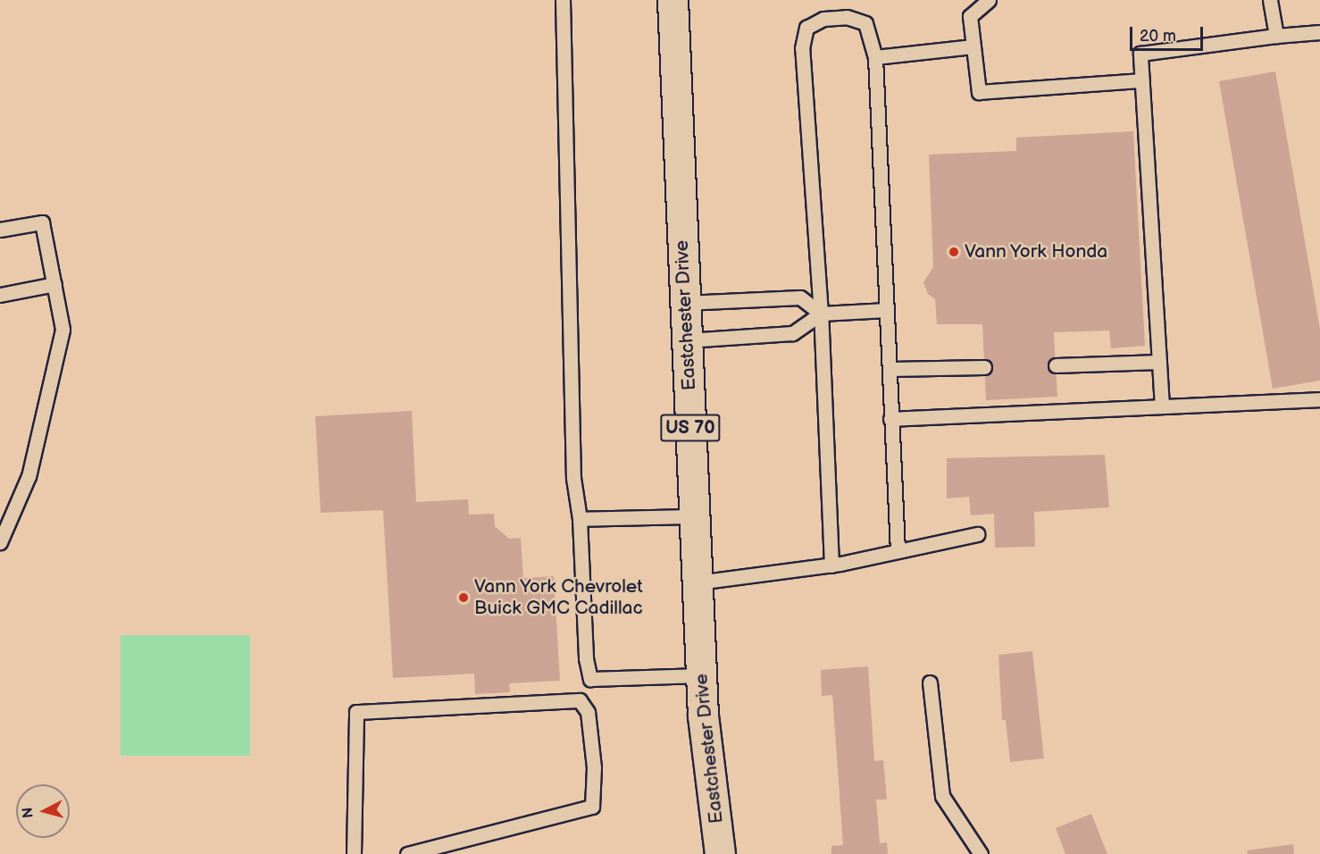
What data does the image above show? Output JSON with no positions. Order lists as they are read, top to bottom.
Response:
{
  "streets": {
    "main road": ["Eastchester Drive", "US 70"]
  },
  "places": ["Vann York Honda", "Vann York Chevrolet Buick GMC Cadillac"],
  "scale_bar": "20 m",
  "north": "left"
}
